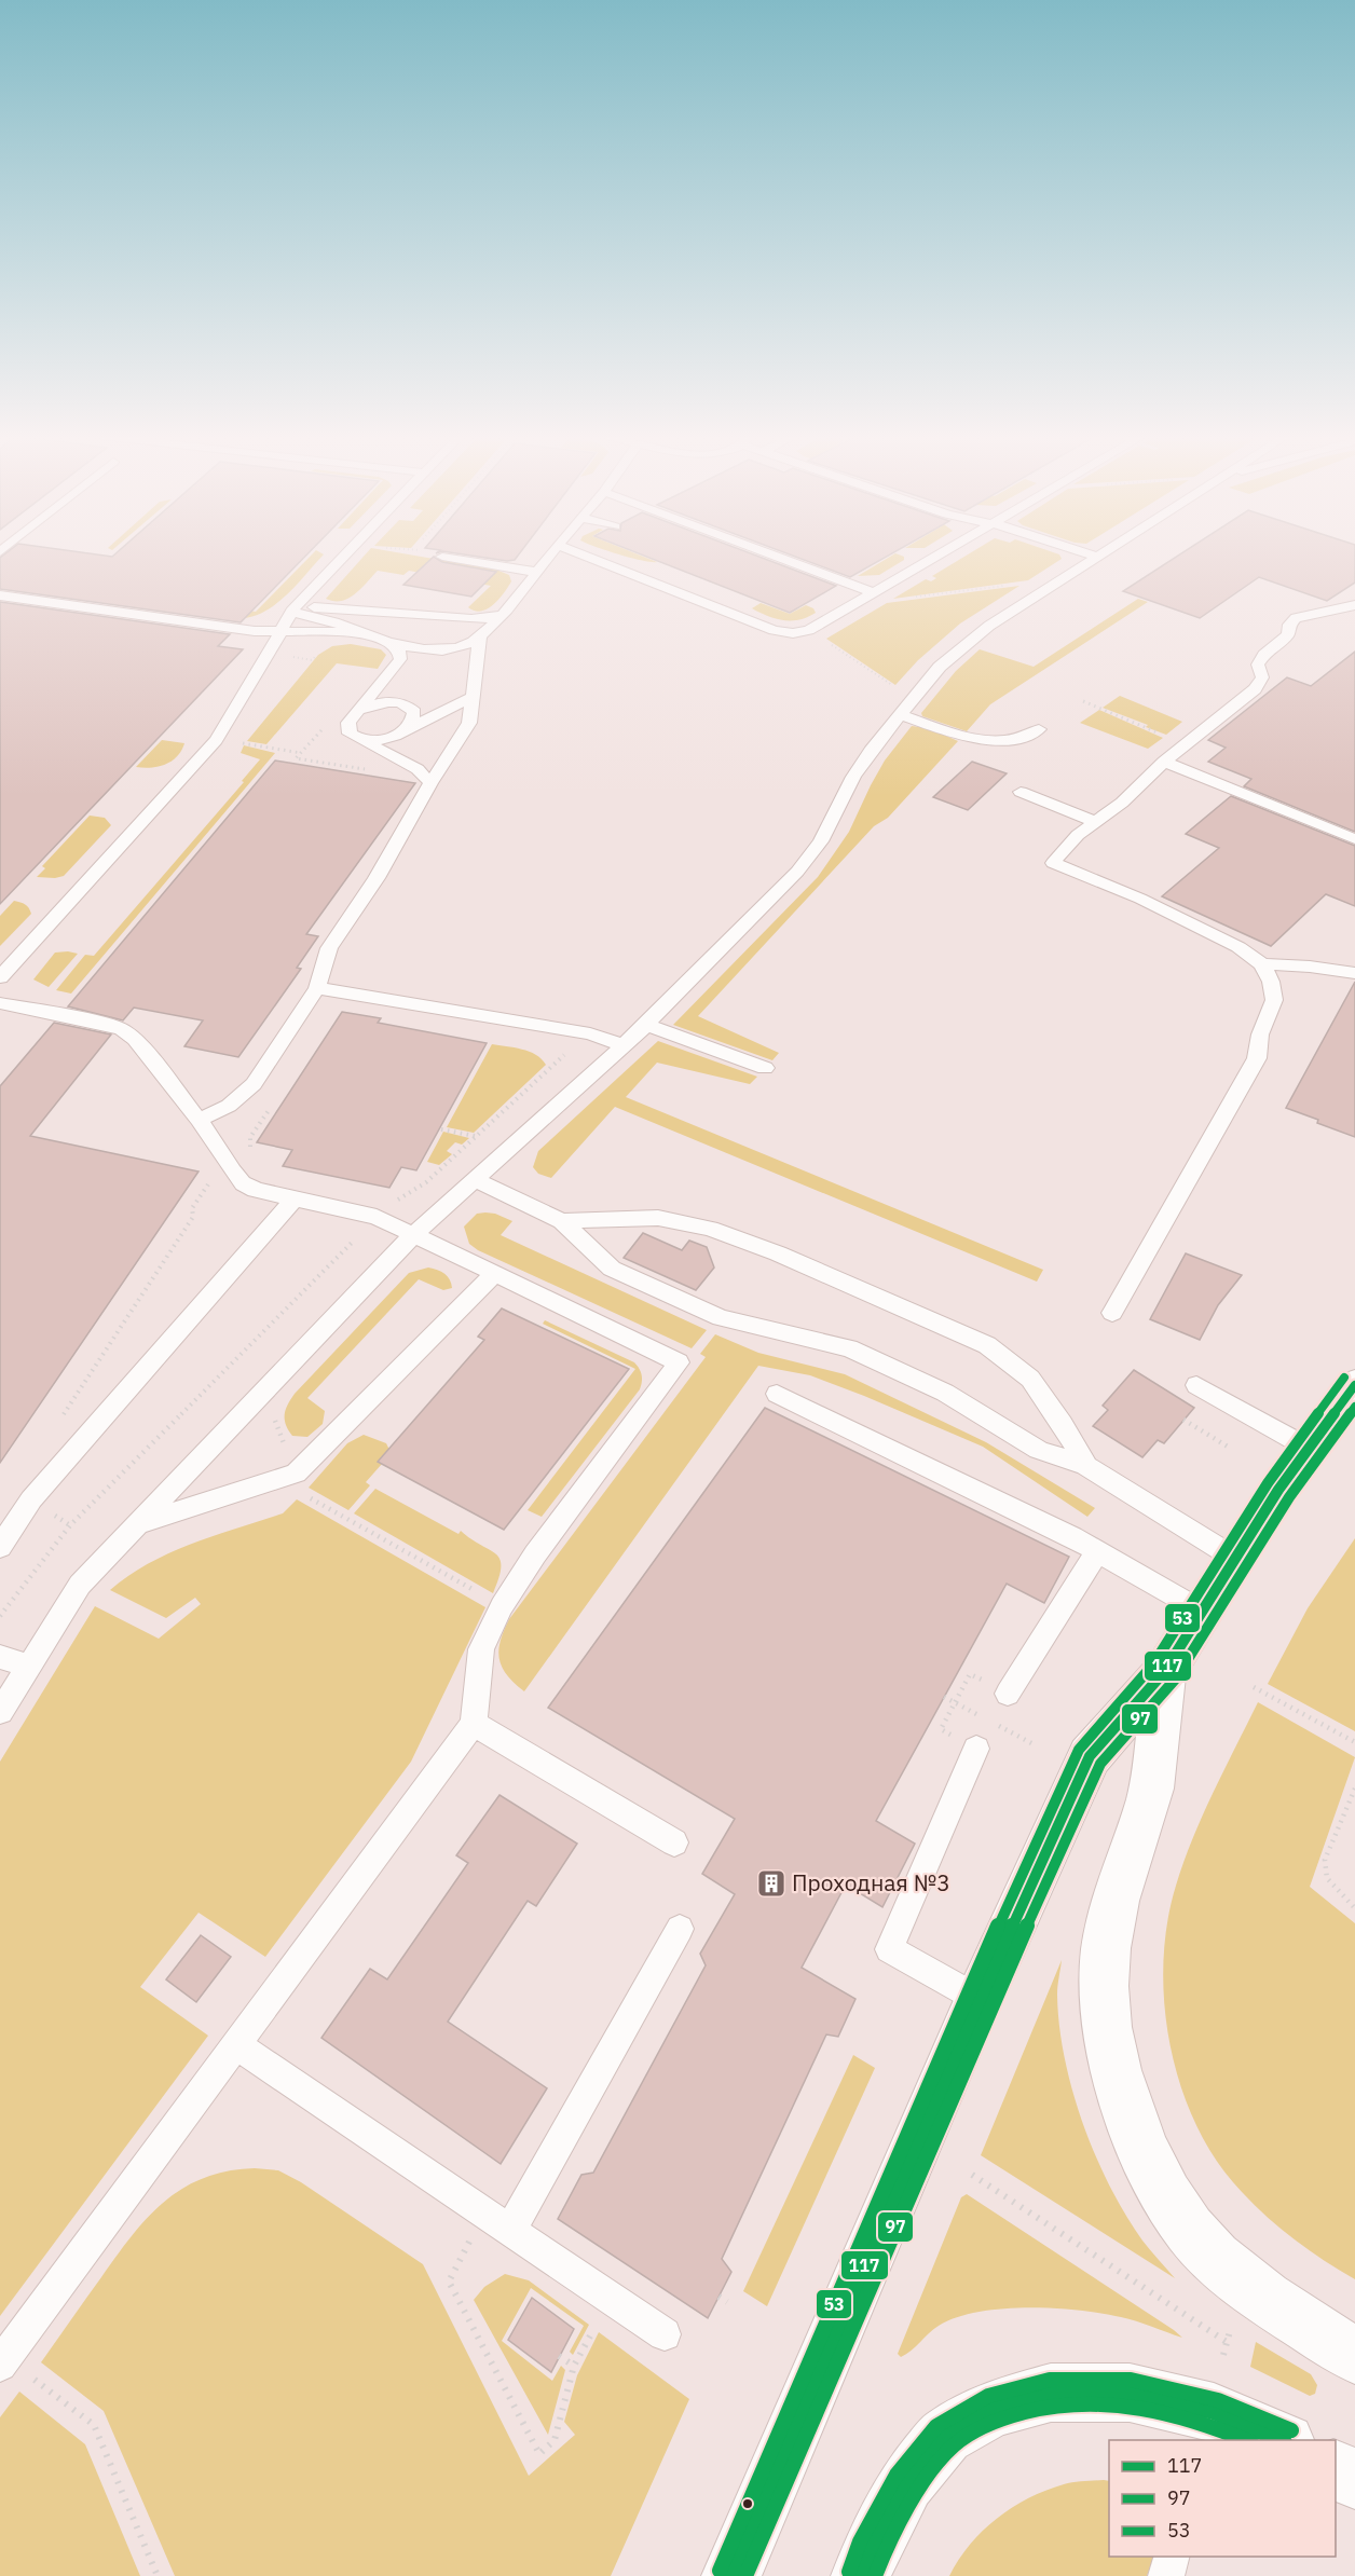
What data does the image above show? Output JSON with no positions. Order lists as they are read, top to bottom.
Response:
{
  "places": {
    "building": ["Проходная №3"]
  },
  "lines": ["transit line 53", "transit line 117", "transit line 97"],
  "legend": ["117", "97", "53"]
}
